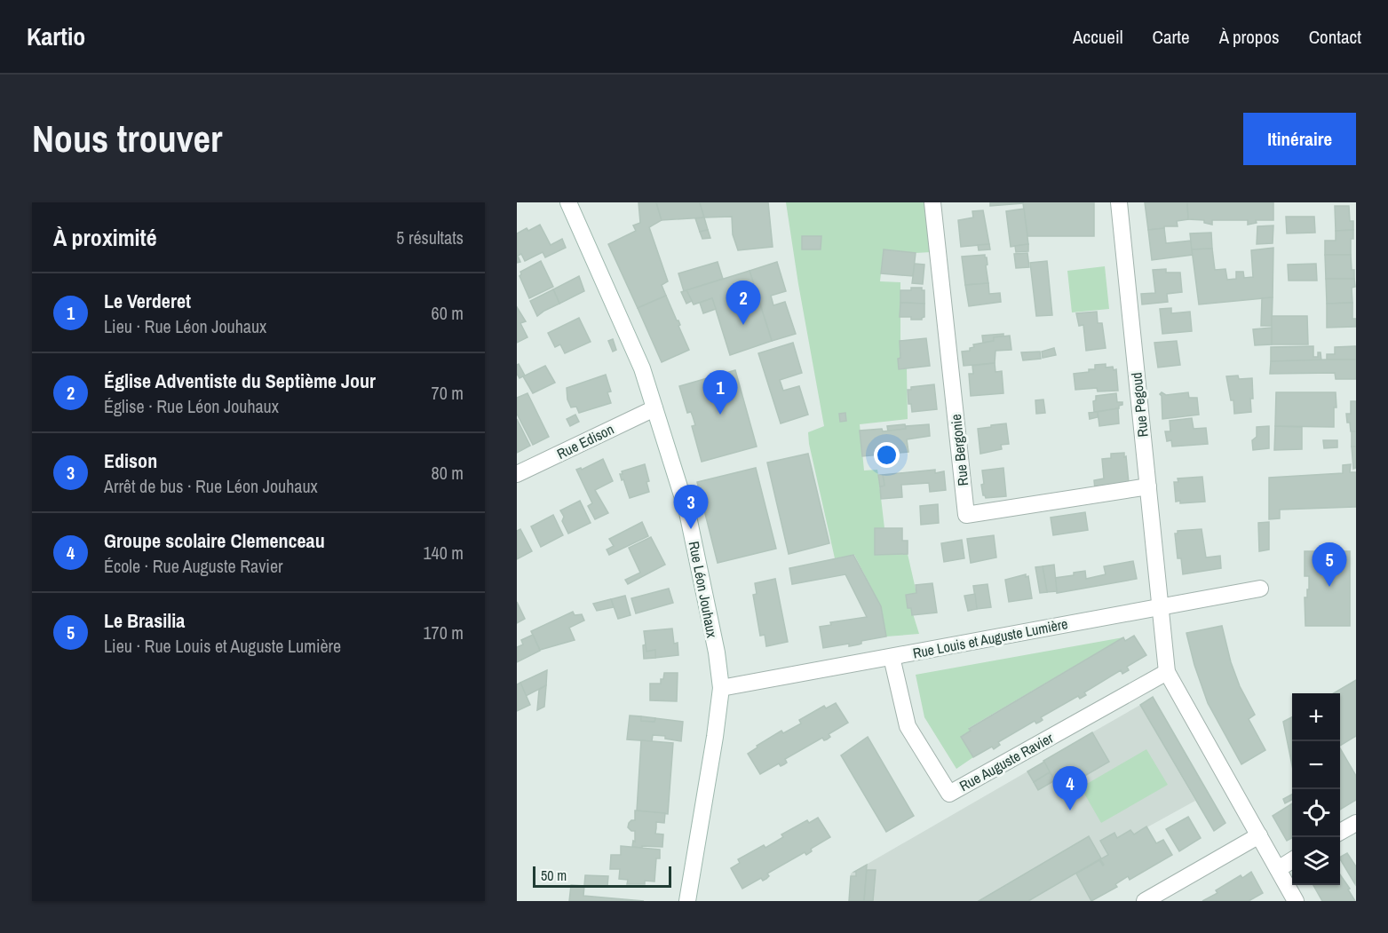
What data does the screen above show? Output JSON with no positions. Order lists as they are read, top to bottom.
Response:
{
  "streets": {
    "street": [
      "Rue Pegoud",
      "Rue Edison",
      "Rue Bergonie",
      "Rue Léon Jouhaux",
      "Rue Louis et Auguste Lumière",
      "Rue Auguste Ravier"
    ]
  },
  "crossings": [
    ["Rue Pegoud", "Rue Bergonie"],
    ["Rue Pegoud", "Rue Louis et Auguste Lumière"],
    ["Rue Edison", "Rue Léon Jouhaux"],
    ["Rue Léon Jouhaux", "Rue Louis et Auguste Lumière"],
    ["Rue Louis et Auguste Lumière", "Rue Auguste Ravier"]
  ],
  "scale_bar": "50 m",
  "page": {
    "header": "Kartio",
    "nav": [
      "Accueil",
      "Carte",
      "À propos",
      "Contact"
    ],
    "buttons": "Itinéraire",
    "title": "Nous trouver",
    "heading": ["À proximité", "5 résultats"],
    "list": [
      {
        "mark": "1",
        "name": "Le Verderet",
        "note": "Lieu · Rue Léon Jouhaux",
        "value": "60 m"
      },
      {
        "mark": "2",
        "name": "Église Adventiste du Septième Jour",
        "note": "Église · Rue Léon Jouhaux",
        "value": "70 m"
      },
      {
        "mark": "3",
        "name": "Edison",
        "note": "Arrêt de bus · Rue Léon Jouhaux",
        "value": "80 m"
      },
      {
        "mark": "4",
        "name": "Groupe scolaire Clemenceau",
        "note": "École · Rue Auguste Ravier",
        "value": "140 m"
      },
      {
        "mark": "5",
        "name": "Le Brasilia",
        "note": "Lieu · Rue Louis et Auguste Lumière",
        "value": "170 m"
      }
    ],
    "pins": [
      "2",
      "1",
      "3",
      "5",
      "4"
    ],
    "map_buttons": ["+", "−"],
    "scale": "50 m"
  }
}
